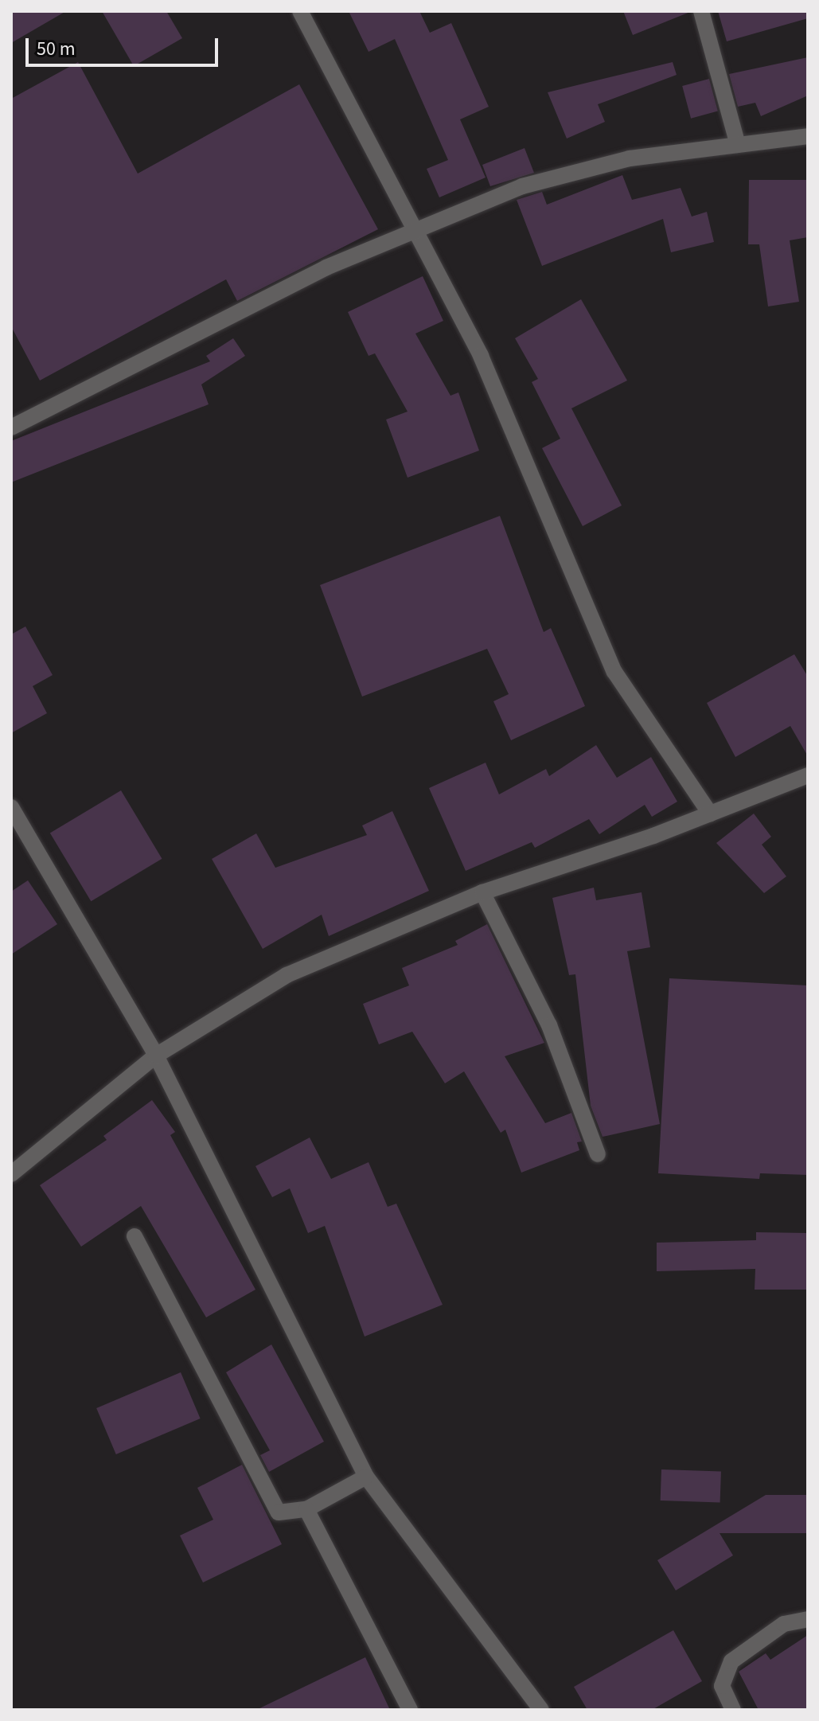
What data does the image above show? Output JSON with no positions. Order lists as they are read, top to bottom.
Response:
{
  "scale_bar": "50 m"
}
